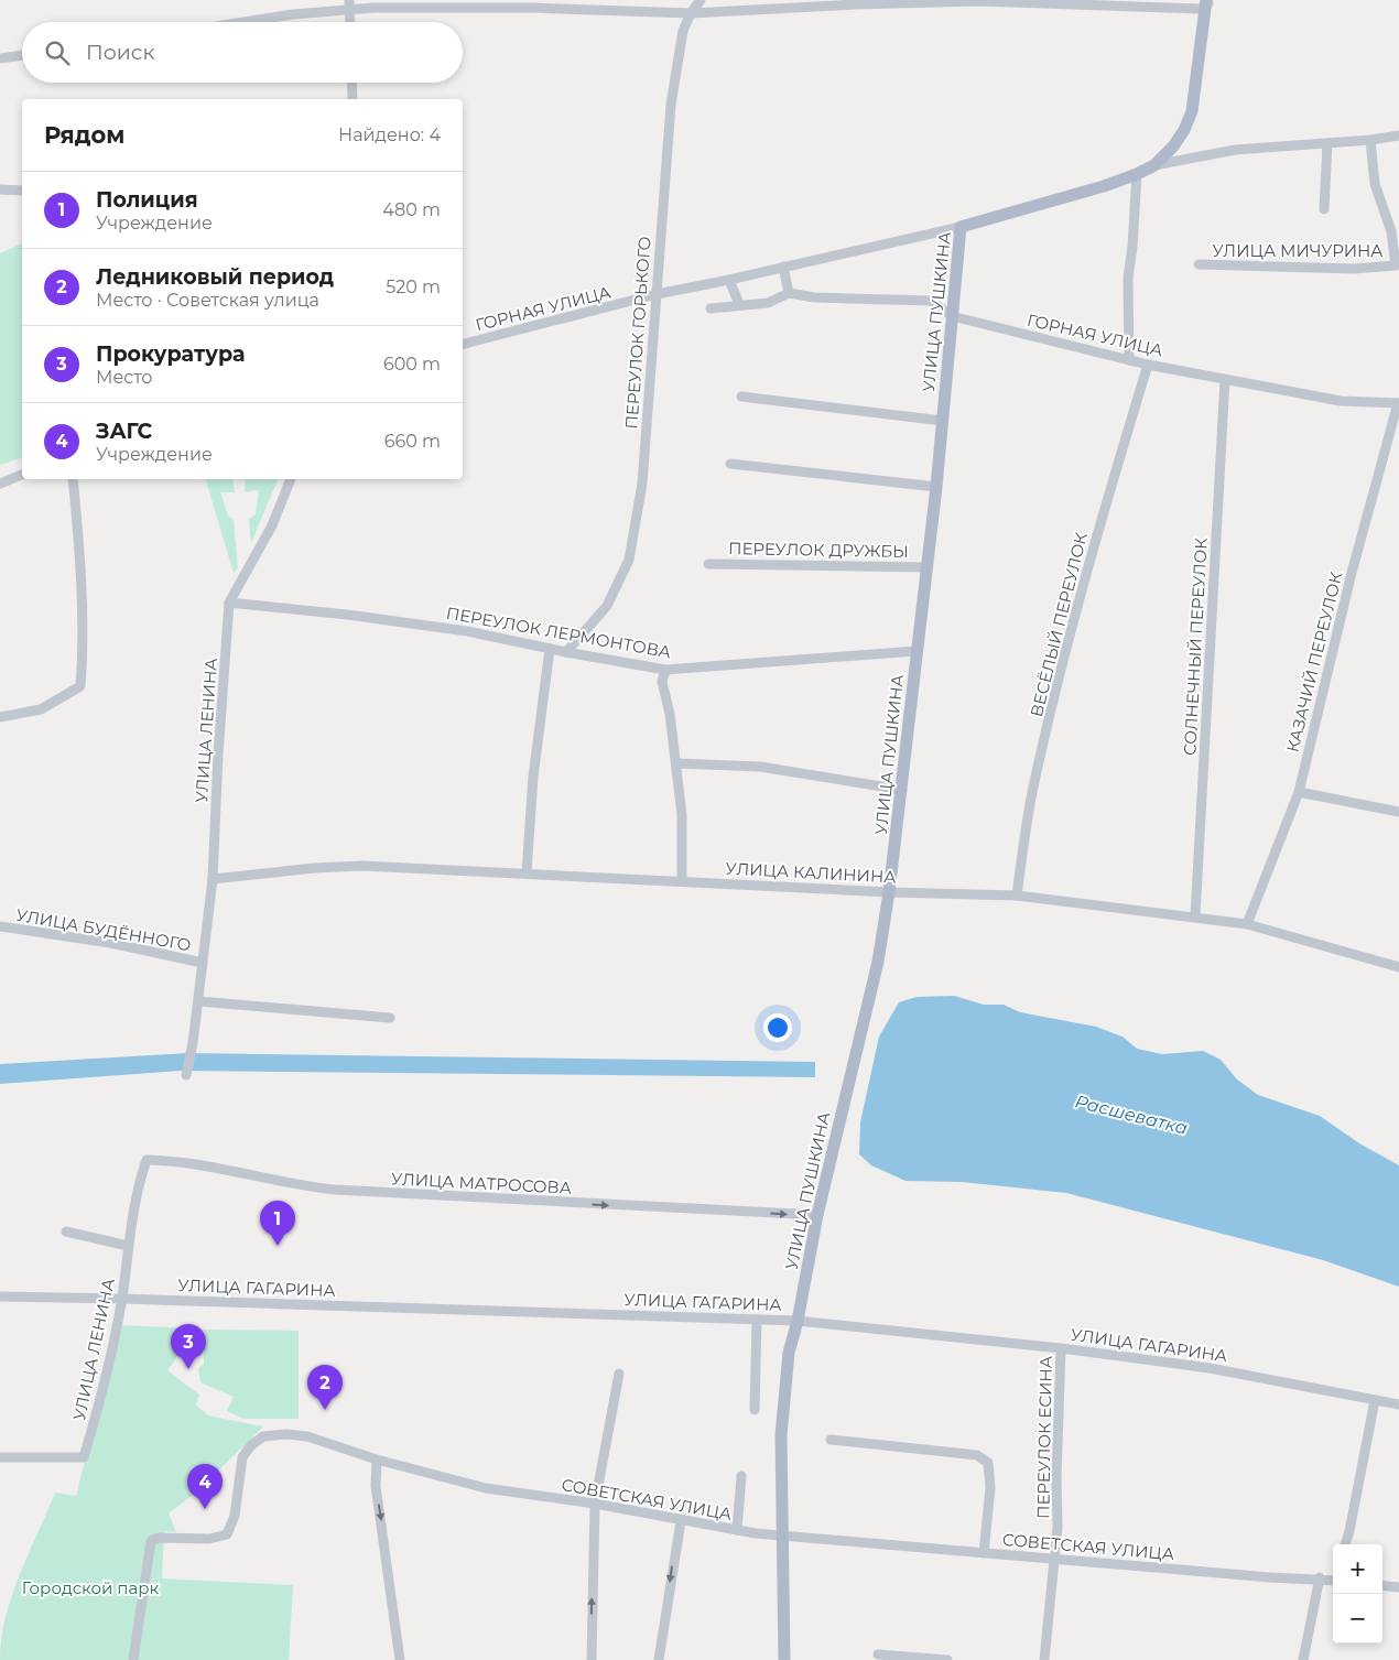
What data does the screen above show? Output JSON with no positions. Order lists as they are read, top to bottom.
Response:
{
  "streets": {
    "main road": ["УЛИЦА ПУШКИНА"],
    "street": [
      "УЛИЦА МИЧУРИНА",
      "ГОРНАЯ УЛИЦА",
      "ПЕРЕУЛОК ГОРЬКОГО",
      "ПЕРЕУЛОК ДРУЖБЫ",
      "ВЕСЁЛЫЙ ПЕРЕУЛОК",
      "ПЕРЕУЛОК ЛЕРМОНТОВА",
      "СОЛНЕЧНЫЙ ПЕРЕУЛОК",
      "КАЗАЧИЙ ПЕРЕУЛОК",
      "УЛИЦА ЛЕНИНА",
      "УЛИЦА КАЛИНИНА",
      "УЛИЦА БУДЁННОГО",
      "УЛИЦА МАТРОСОВА",
      "УЛИЦА ГАГАРИНА",
      "ПЕРЕУЛОК ЕСИНА",
      "СОВЕТСКАЯ УЛИЦА"
    ]
  },
  "crossings": [
    ["ГОРНАЯ УЛИЦА", "УЛИЦА ПУШКИНА"],
    ["ГОРНАЯ УЛИЦА", "ПЕРЕУЛОК ГОРЬКОГО"],
    ["ГОРНАЯ УЛИЦА", "ВЕСЁЛЫЙ ПЕРЕУЛОК"],
    ["ГОРНАЯ УЛИЦА", "СОЛНЕЧНЫЙ ПЕРЕУЛОК"],
    ["ГОРНАЯ УЛИЦА", "КАЗАЧИЙ ПЕРЕУЛОК"],
    ["УЛИЦА ПУШКИНА", "ПЕРЕУЛОК ДРУЖБЫ"],
    ["УЛИЦА ПУШКИНА", "ПЕРЕУЛОК ЛЕРМОНТОВА"],
    ["УЛИЦА ПУШКИНА", "УЛИЦА КАЛИНИНА"],
    ["УЛИЦА ПУШКИНА", "УЛИЦА МАТРОСОВА"],
    ["УЛИЦА ПУШКИНА", "УЛИЦА ГАГАРИНА"],
    ["УЛИЦА ПУШКИНА", "СОВЕТСКАЯ УЛИЦА"],
    ["ПЕРЕУЛОК ГОРЬКОГО", "ПЕРЕУЛОК ЛЕРМОНТОВА"],
    ["ВЕСЁЛЫЙ ПЕРЕУЛОК", "УЛИЦА КАЛИНИНА"],
    ["ПЕРЕУЛОК ЛЕРМОНТОВА", "УЛИЦА ЛЕНИНА"],
    ["СОЛНЕЧНЫЙ ПЕРЕУЛОК", "УЛИЦА КАЛИНИНА"],
    ["КАЗАЧИЙ ПЕРЕУЛОК", "УЛИЦА КАЛИНИНА"],
    ["УЛИЦА ЛЕНИНА", "УЛИЦА КАЛИНИНА"],
    ["УЛИЦА ЛЕНИНА", "УЛИЦА БУДЁННОГО"],
    ["УЛИЦА ЛЕНИНА", "УЛИЦА МАТРОСОВА"],
    ["УЛИЦА ЛЕНИНА", "УЛИЦА ГАГАРИНА"],
    ["УЛИЦА ГАГАРИНА", "ПЕРЕУЛОК ЕСИНА"],
    ["ПЕРЕУЛОК ЕСИНА", "СОВЕТСКАЯ УЛИЦА"]
  ],
  "one_way": ["УЛИЦА МАТРОСОВА"],
  "water": ["Расшеватка"],
  "parks": ["Городской парк"],
  "page": {
    "search": "Поиск",
    "heading": ["Рядом", "Найдено: 4"],
    "list": [
      {
        "mark": "1",
        "name": "Полиция",
        "note": "Учреждение",
        "value": "480 m"
      },
      {
        "mark": "2",
        "name": "Ледниковый период",
        "note": "Место · Советская улица",
        "value": "520 m"
      },
      {
        "mark": "3",
        "name": "Прокуратура",
        "note": "Место",
        "value": "600 m"
      },
      {
        "mark": "4",
        "name": "ЗАГС",
        "note": "Учреждение",
        "value": "660 m"
      }
    ],
    "pins": [
      "1",
      "3",
      "2",
      "4"
    ],
    "map_buttons": ["+", "−"]
  }
}
